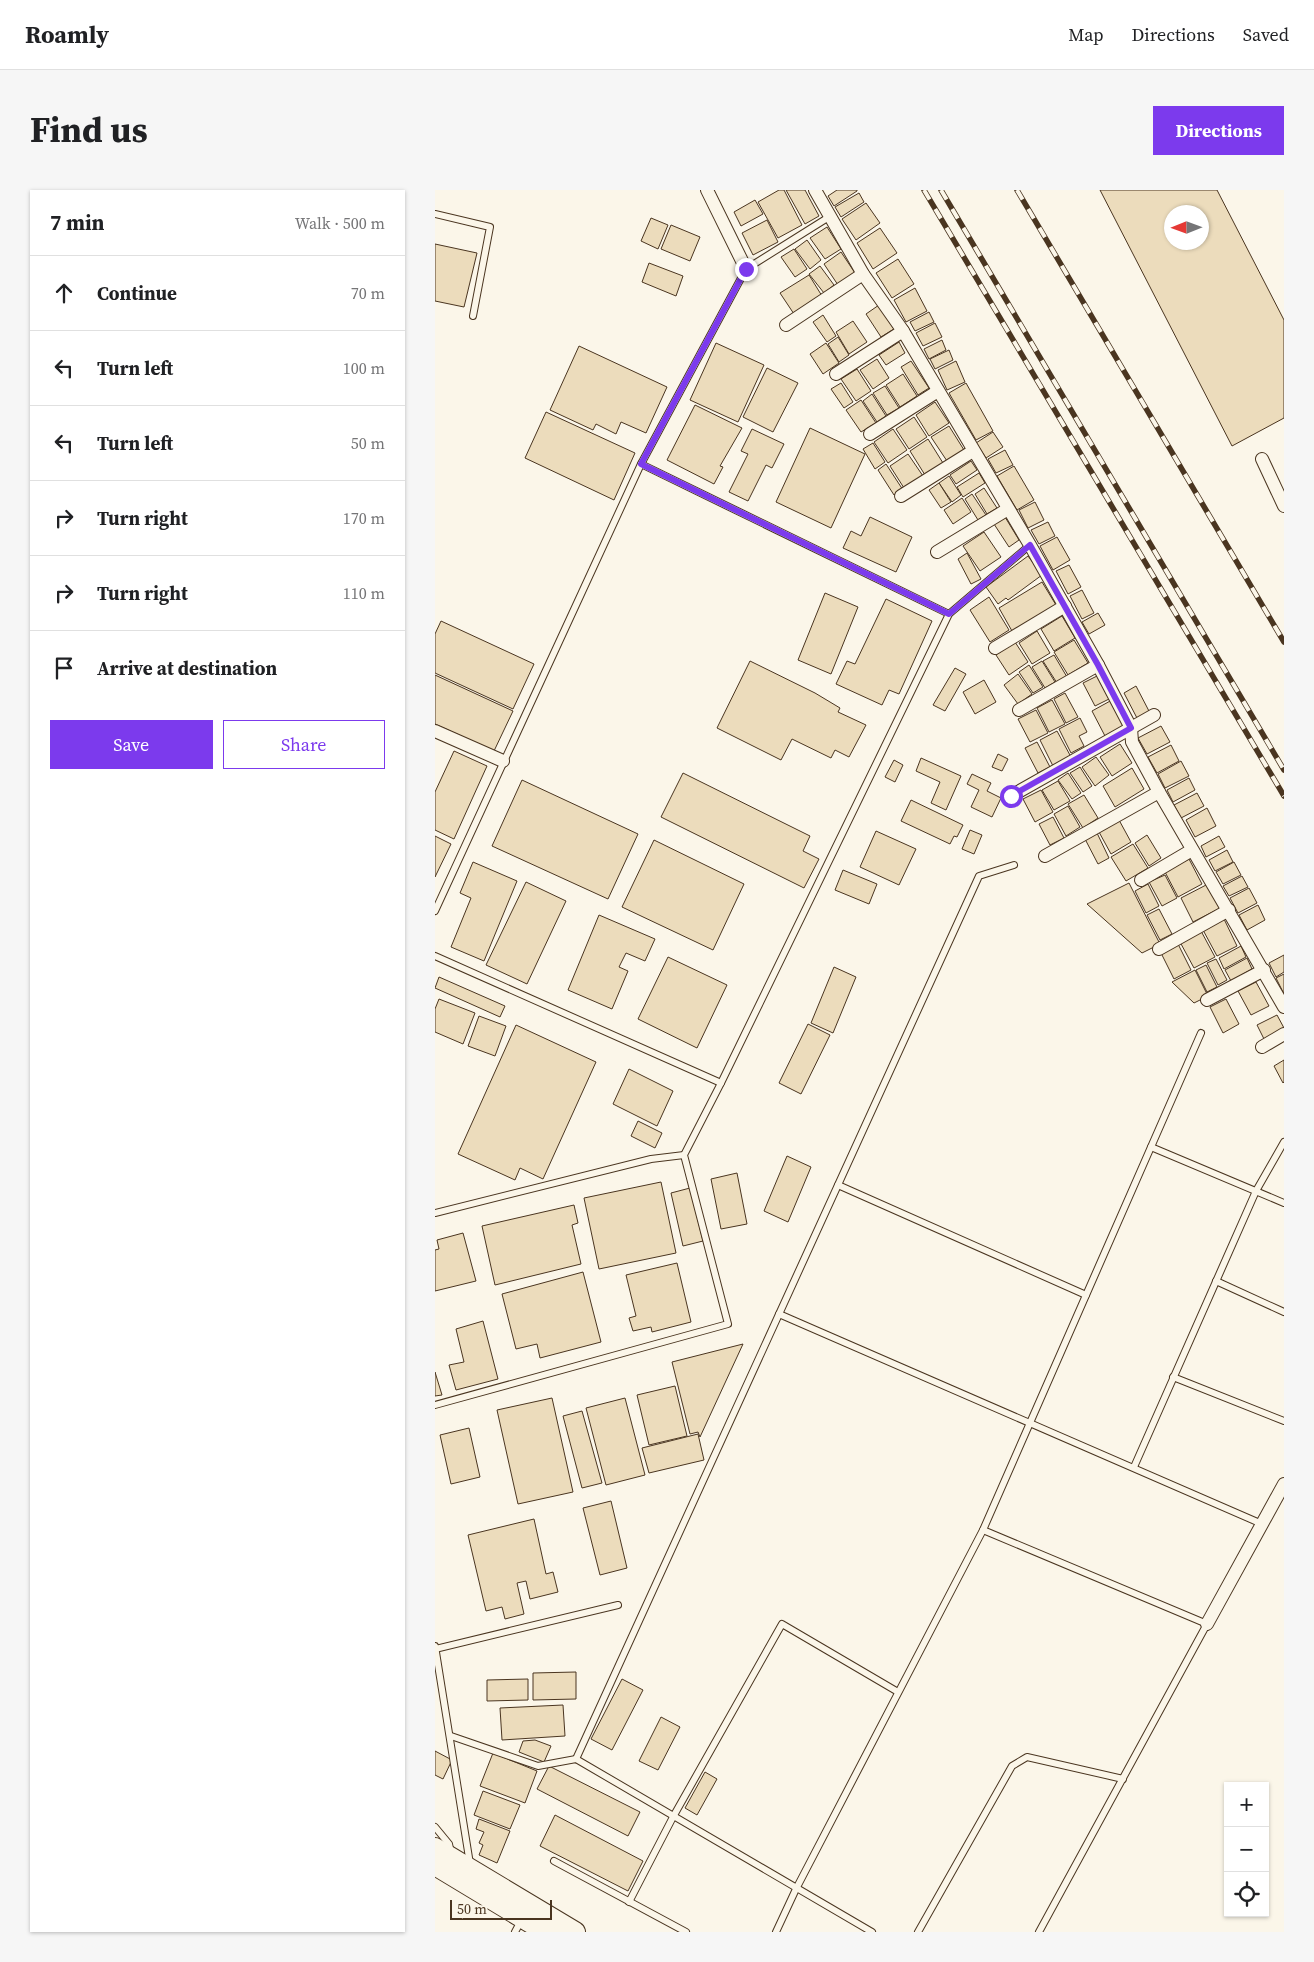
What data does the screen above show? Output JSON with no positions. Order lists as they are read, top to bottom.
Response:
{
  "scale_bar": "50 m",
  "north": "left",
  "page": {
    "header": "Roamly",
    "nav": ["Map", "Directions", "Saved"],
    "title": "Find us",
    "buttons": [
      "Directions",
      ["Save", "Share"]
    ],
    "heading": ["7 min", "Walk · 500 m"],
    "list": [
      ["Continue", "70 m"],
      ["Turn left", "100 m"],
      ["Turn left", "50 m"],
      ["Turn right", "170 m"],
      ["Turn right", "110 m"],
      "Arrive at destination"
    ],
    "map_buttons": ["+", "−"],
    "scale": "50 m"
  }
}
